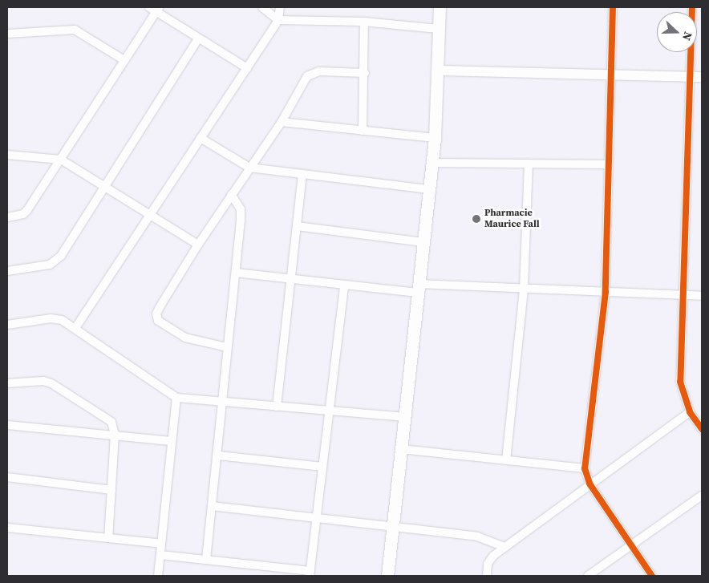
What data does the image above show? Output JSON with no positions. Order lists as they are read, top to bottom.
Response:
{
  "places": ["Pharmacie Maurice Fall"],
  "north": "right"
}
